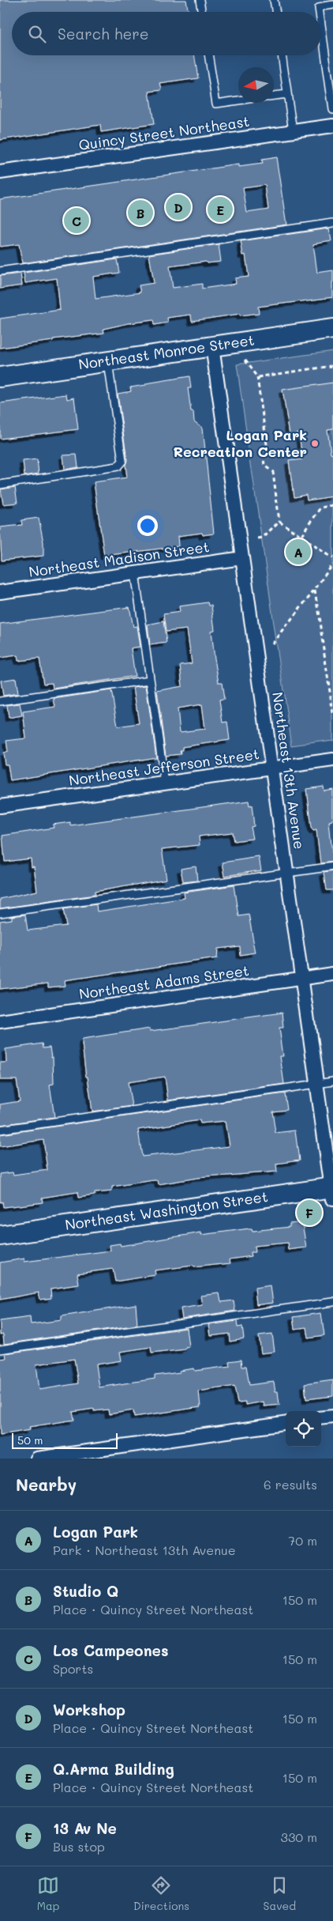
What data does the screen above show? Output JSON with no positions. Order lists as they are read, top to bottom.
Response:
{
  "streets": {
    "street": [
      "Quincy Street Northeast",
      "Northeast Monroe Street",
      "Northeast Madison Street",
      "Northeast Jefferson Street",
      "Northeast 13th Avenue",
      "Northeast Adams Street",
      "Northeast Washington Street"
    ]
  },
  "crossings": [
    ["Northeast Monroe Street", "Northeast 13th Avenue"],
    ["Northeast Madison Street", "Northeast 13th Avenue"],
    ["Northeast Jefferson Street", "Northeast 13th Avenue"],
    ["Northeast 13th Avenue", "Northeast Adams Street"],
    ["Northeast 13th Avenue", "Northeast Washington Street"]
  ],
  "places": ["Logan Park Recreation Center"],
  "scale_bar": "50 m",
  "north": "left",
  "page": {
    "search": "Search here",
    "pins": [
      "D",
      "E",
      "B",
      "C",
      "A",
      "F"
    ],
    "scale": "50 m",
    "heading": ["Nearby", "6 results"],
    "list": [
      {
        "mark": "A",
        "name": "Logan Park",
        "note": "Park · Northeast 13th Avenue",
        "value": "70 m"
      },
      {
        "mark": "B",
        "name": "Studio Q",
        "note": "Place · Quincy Street Northeast",
        "value": "150 m"
      },
      {
        "mark": "C",
        "name": "Los Campeones",
        "note": "Sports",
        "value": "150 m"
      },
      {
        "mark": "D",
        "name": "Workshop",
        "note": "Place · Quincy Street Northeast",
        "value": "150 m"
      },
      {
        "mark": "E",
        "name": "Q.Arma Building",
        "note": "Place · Quincy Street Northeast",
        "value": "150 m"
      },
      {
        "mark": "F",
        "name": "13 Av Ne",
        "note": "Bus stop",
        "value": "330 m"
      }
    ],
    "nav": ["Map", "Directions", "Saved"]
  }
}
